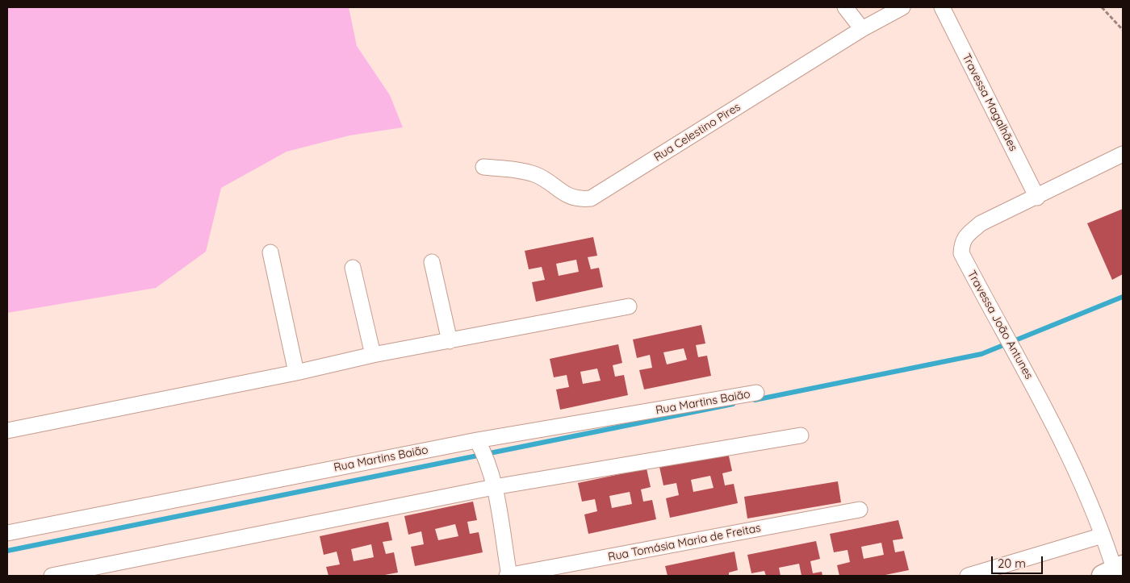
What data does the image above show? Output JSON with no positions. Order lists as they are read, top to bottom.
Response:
{
  "streets": {
    "street": [
      "Travessa Magalhães",
      "Rua Celestino Pires",
      "Travessa João Antunes",
      "Rua Martins Baião",
      "Rua Tomásia Maria de Freitas"
    ]
  },
  "crossings": [
    ["Travessa Magalhães", "Travessa João Antunes"],
    ["Rua Martins Baião", "Rua Tomásia Maria de Freitas"]
  ],
  "scale_bar": "20 m"
}
